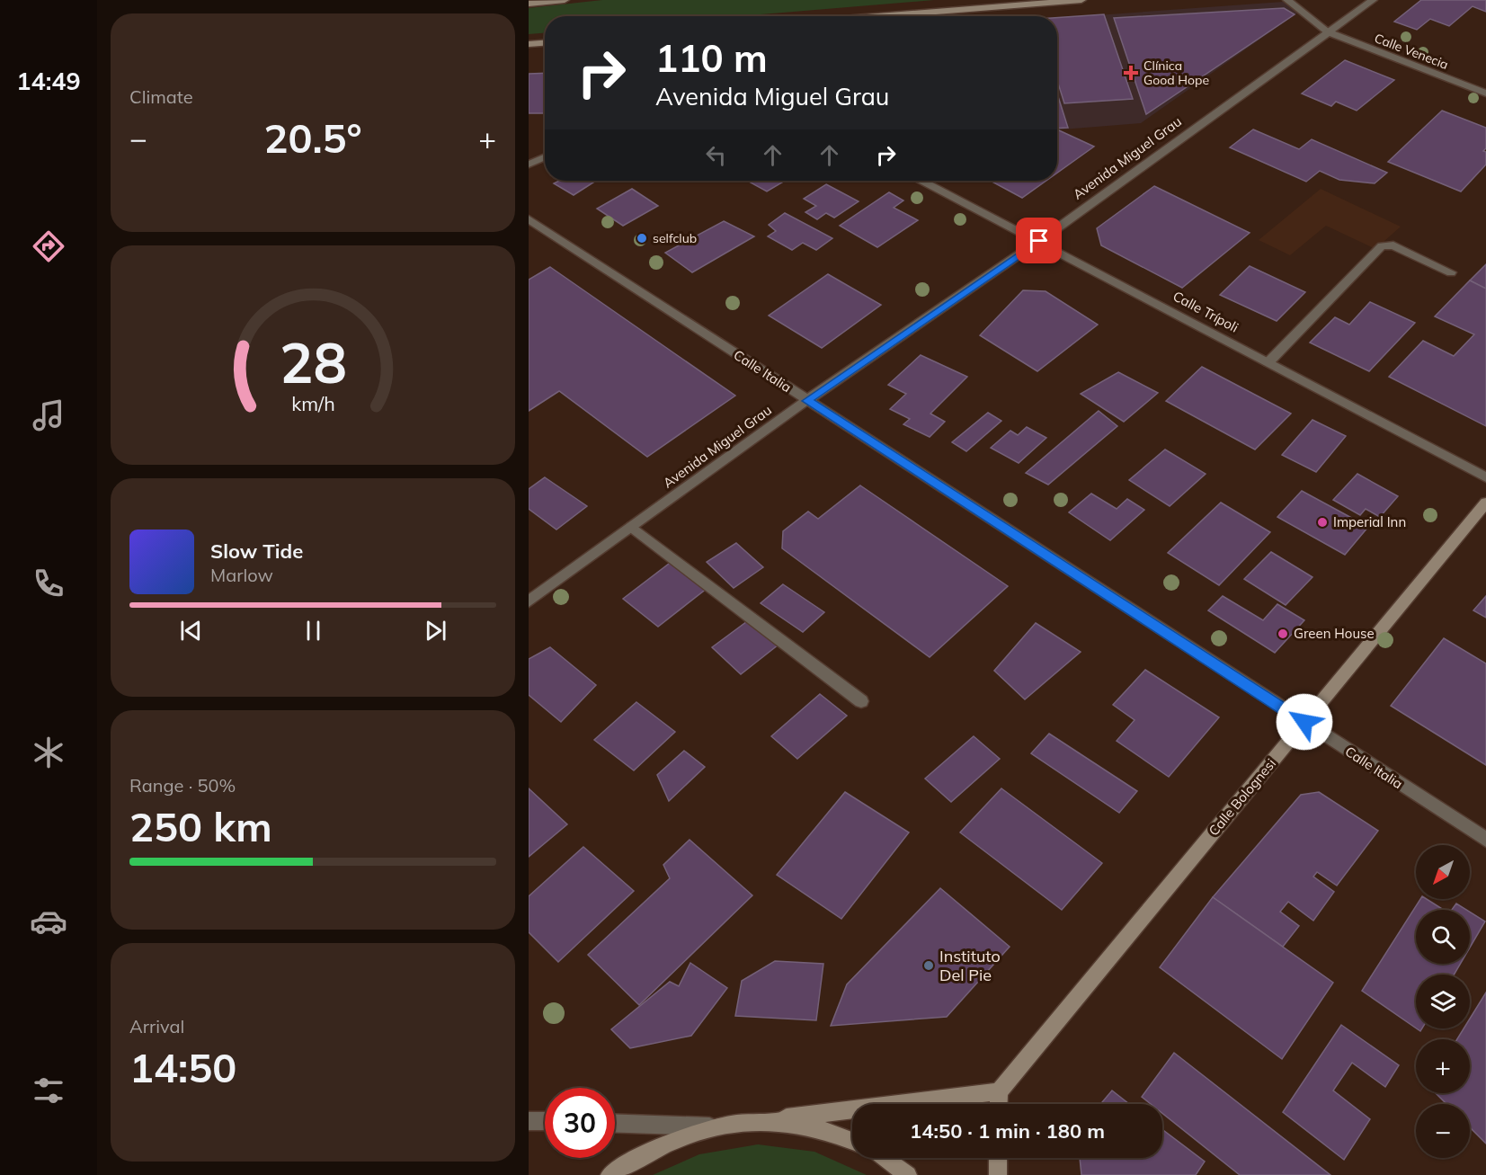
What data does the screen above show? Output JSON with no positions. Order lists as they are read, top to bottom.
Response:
{
  "streets": {
    "main road": ["Calle Bolognesi"],
    "street": [
      "Calle Venecia",
      "Avenida Miguel Grau",
      "Calle Trípoli",
      "Calle Italia"
    ]
  },
  "crossings": [
    ["Calle Venecia", "Avenida Miguel Grau"],
    ["Avenida Miguel Grau", "Calle Trípoli"],
    ["Avenida Miguel Grau", "Calle Italia"],
    ["Calle Italia", "Calle Bolognesi"]
  ],
  "places": {
    "health": ["Clínica Good Hope"],
    "other": [
      "selfclub",
      "Imperial Inn",
      "Green House",
      "Instituto Del Pie"
    ]
  },
  "north": "bottom left",
  "page": {
    "tabs": "14:49",
    "tile": [
      "Climate",
      ["Range · 50%", "250 km"],
      ["Arrival", "14:50"]
    ],
    "turn": ["110 m", "Avenida Miguel Grau"],
    "heat": ["−", "20.5°", "+"],
    "song": ["Slow Tide", "Marlow"],
    "map_buttons": ["+", "−"],
    "limit": "30",
    "trip": "14:50 · 1 min · 180 m",
    "gauge": ["28", "km/h"]
  }
}
